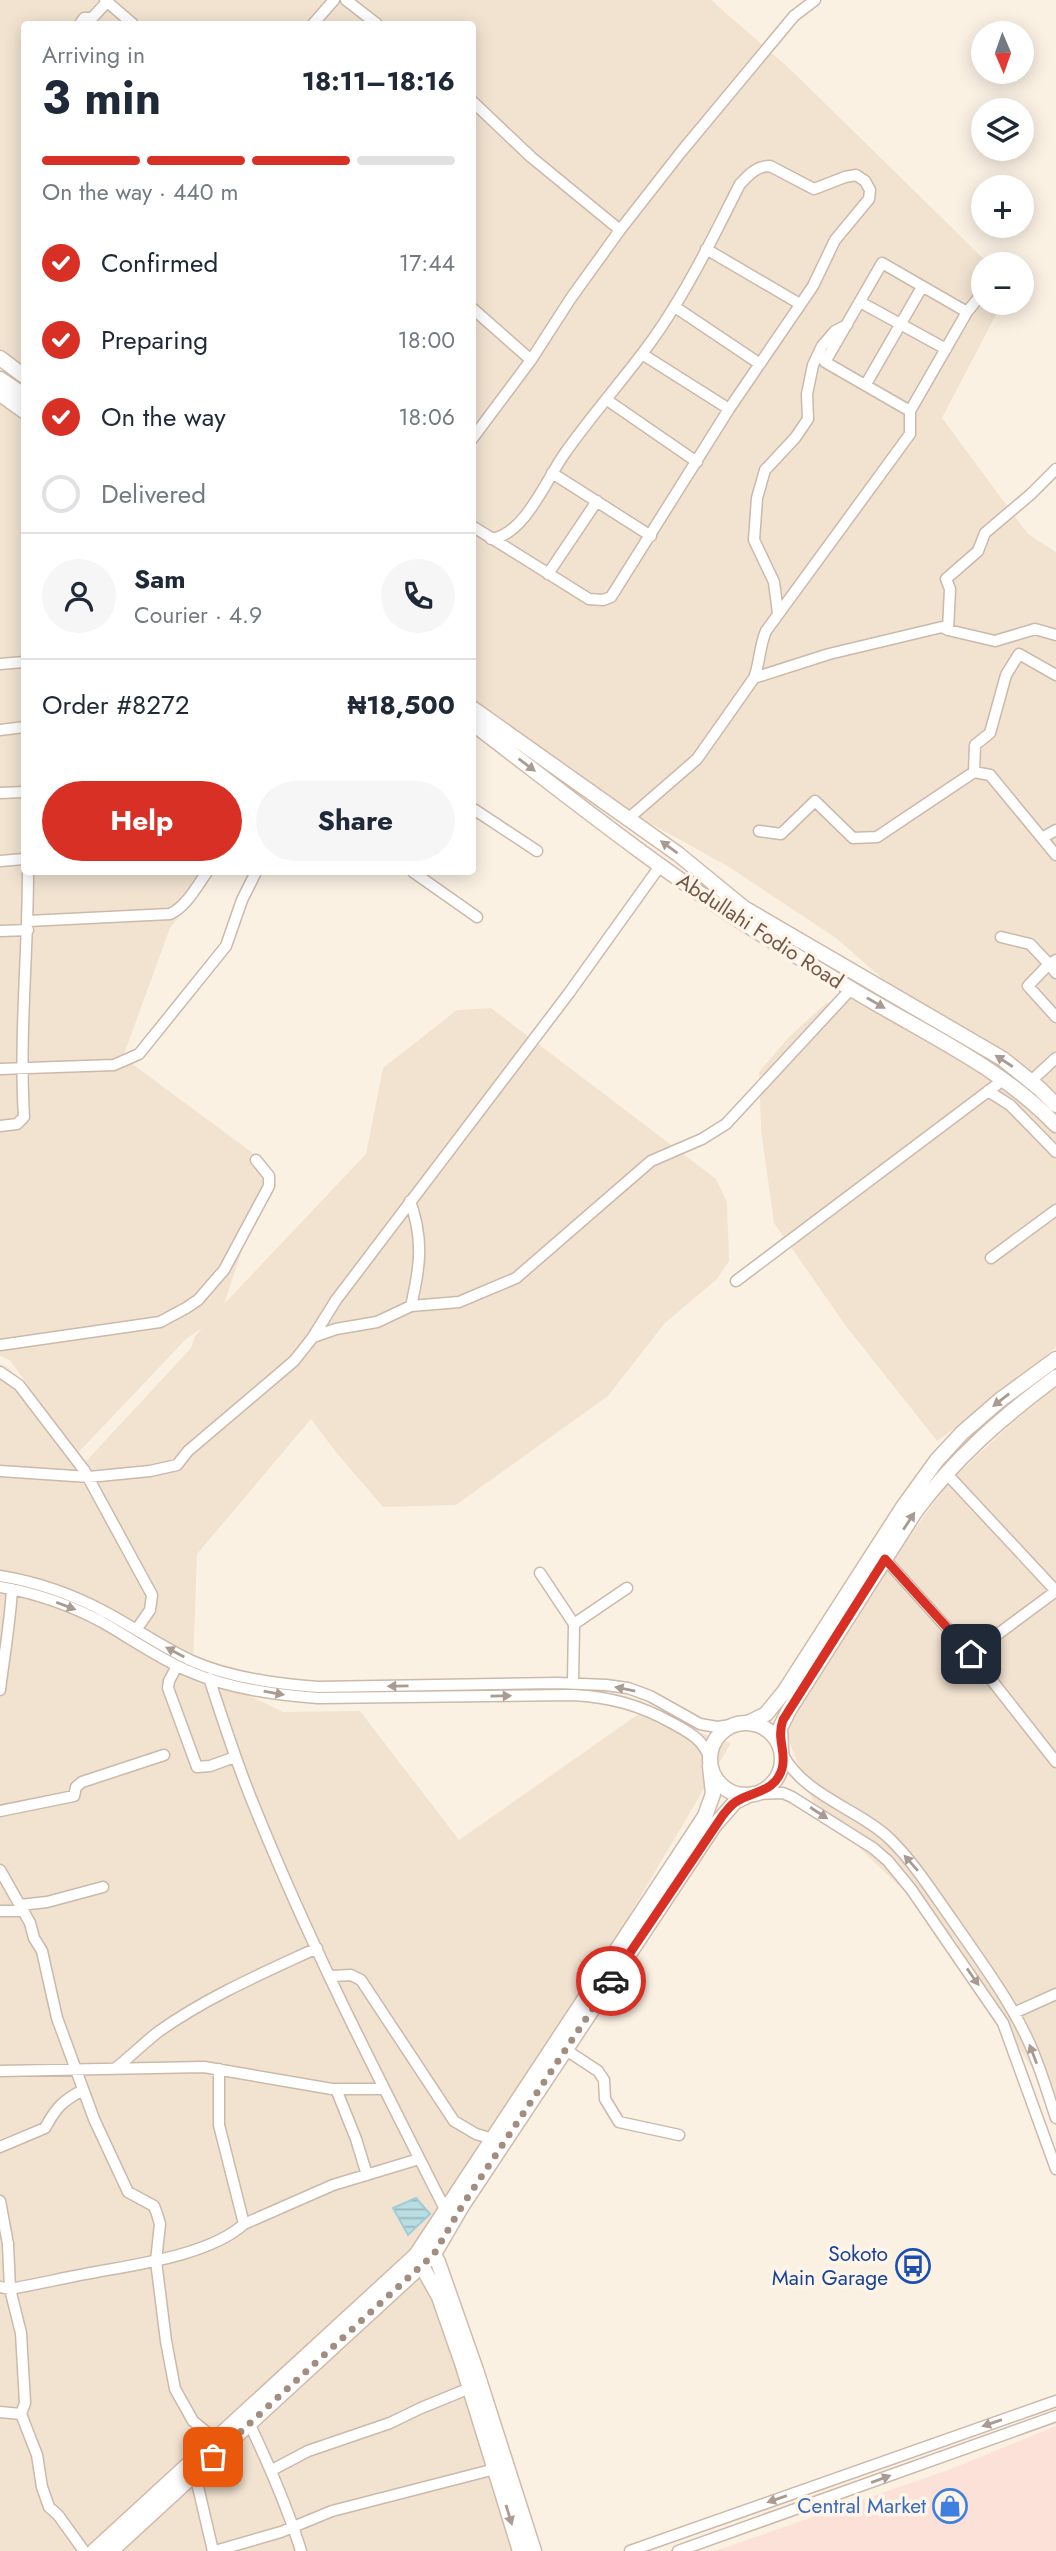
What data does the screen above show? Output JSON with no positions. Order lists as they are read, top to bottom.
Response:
{
  "streets": {
    "main road": ["Abdullahi Fodio Road"]
  },
  "places": {
    "bus stop": ["Sokoto Main Garage"],
    "shop": ["Central Market"]
  },
  "north": "bottom",
  "page": {
    "map_buttons": ["+", "−"],
    "heading": ["3 min", "Arriving in", "18:11–18:16"],
    "panel": [
      "Sam",
      "Courier · 4.9",
      "Order #8272",
      "₦18,500"
    ],
    "bar": "On the way · 440 m",
    "list": [
      ["Confirmed", "17:44"],
      ["Preparing", "18:00"],
      ["On the way", "18:06"],
      "Delivered"
    ],
    "buttons": ["Help", "Share"]
  }
}
